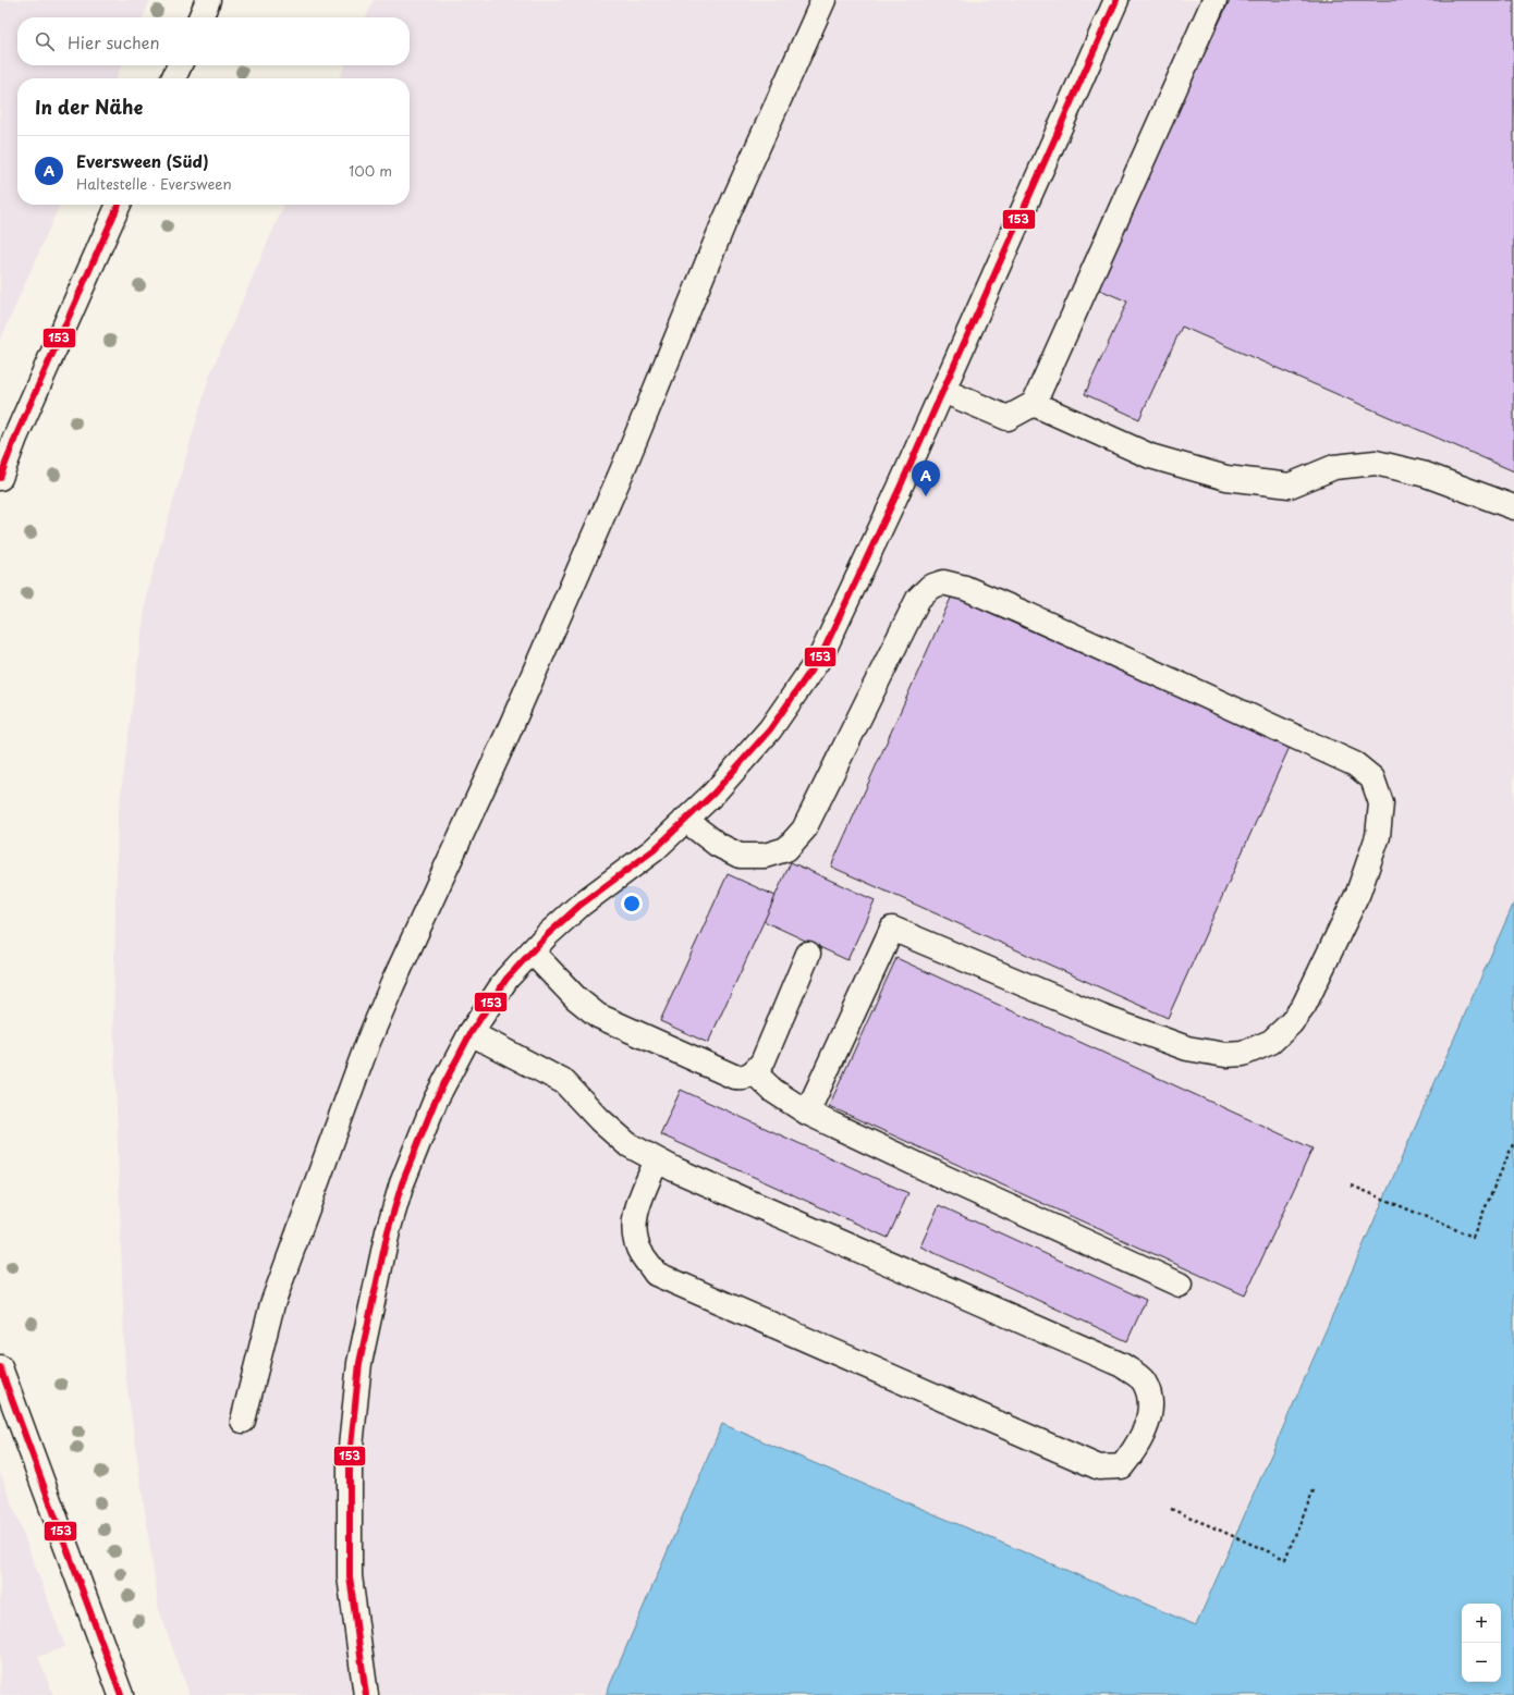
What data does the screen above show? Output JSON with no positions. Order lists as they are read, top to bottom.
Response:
{
  "lines": ["transit line 153"],
  "page": {
    "search": "Hier suchen",
    "heading": "In der Nähe",
    "list": [
      {
        "mark": "A",
        "name": "Eversween (Süd)",
        "note": "Haltestelle · Eversween",
        "value": "100 m"
      }
    ],
    "pins": "A",
    "map_buttons": ["+", "−"]
  }
}
